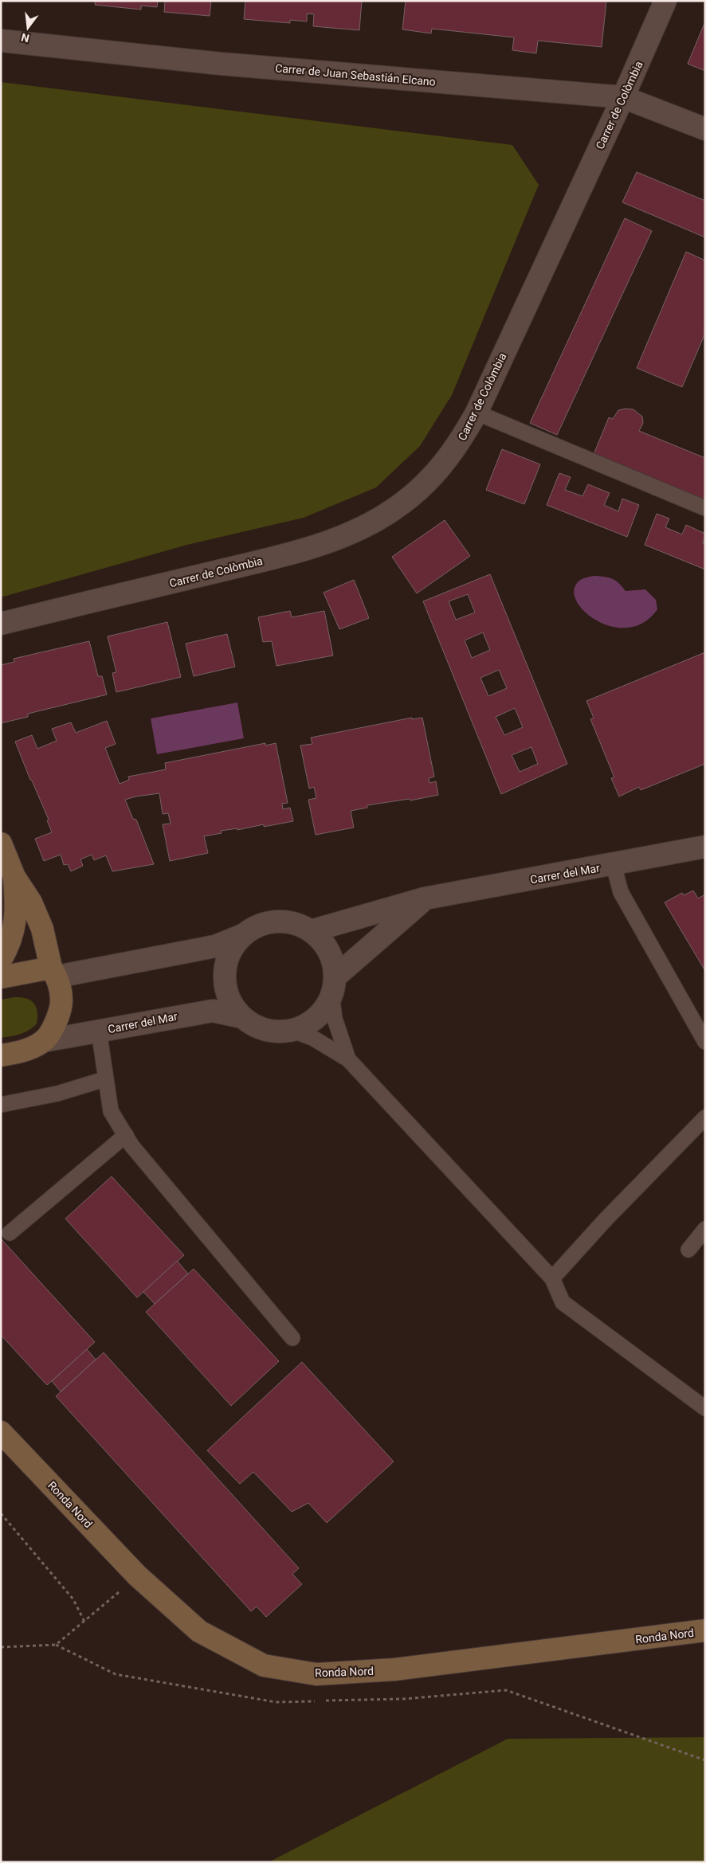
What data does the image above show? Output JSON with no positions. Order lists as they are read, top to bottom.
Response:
{
  "streets": {
    "main road": ["Ronda Nord"],
    "street": ["Carrer de Juan Sebastián Elcano", "Carrer de Colòmbia", "Carrer del Mar"]
  },
  "crossings": [
    ["Carrer de Juan Sebastián Elcano", "Carrer de Colòmbia"]
  ],
  "north": "bottom"
}
